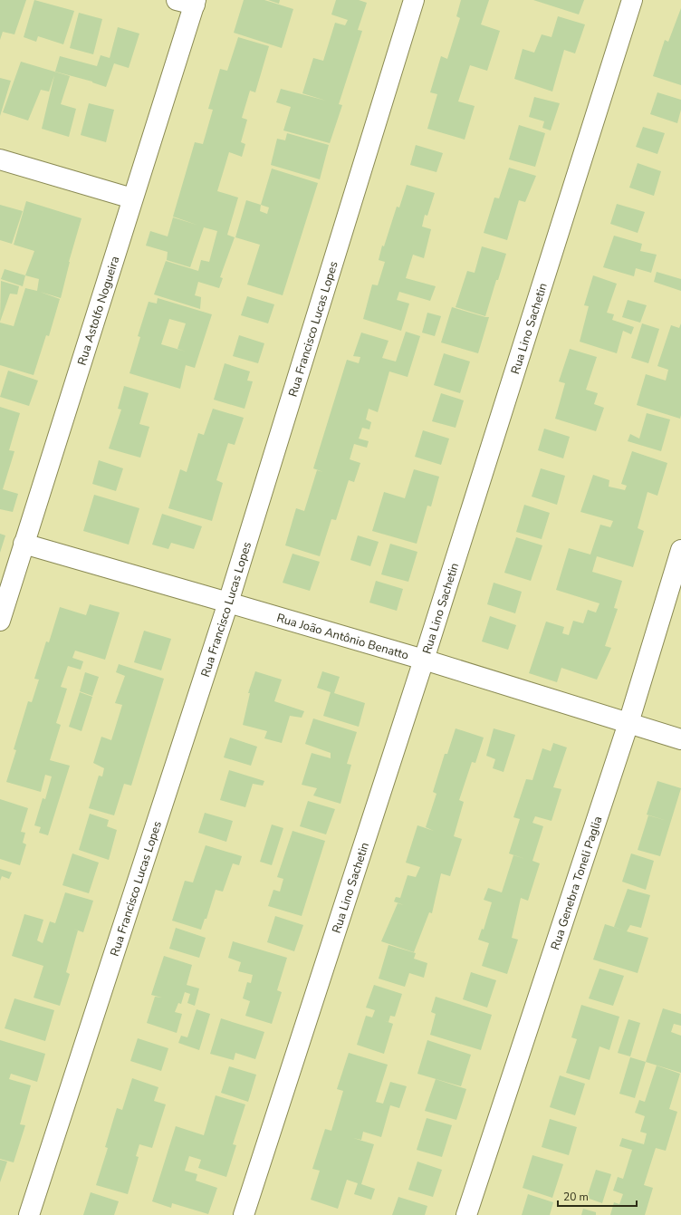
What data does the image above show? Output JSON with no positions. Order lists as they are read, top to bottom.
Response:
{
  "streets": {
    "street": [
      "Rua Astolfo Nogueira",
      "Rua Francisco Lucas Lopes",
      "Rua Lino Sachetin",
      "Rua João Antônio Benatto",
      "Rua Genebra Toneli Paglia"
    ]
  },
  "crossings": [
    ["Rua Astolfo Nogueira", "Rua João Antônio Benatto"],
    ["Rua Francisco Lucas Lopes", "Rua João Antônio Benatto"],
    ["Rua Lino Sachetin", "Rua João Antônio Benatto"],
    ["Rua João Antônio Benatto", "Rua Genebra Toneli Paglia"]
  ],
  "scale_bar": "20 m"
}
